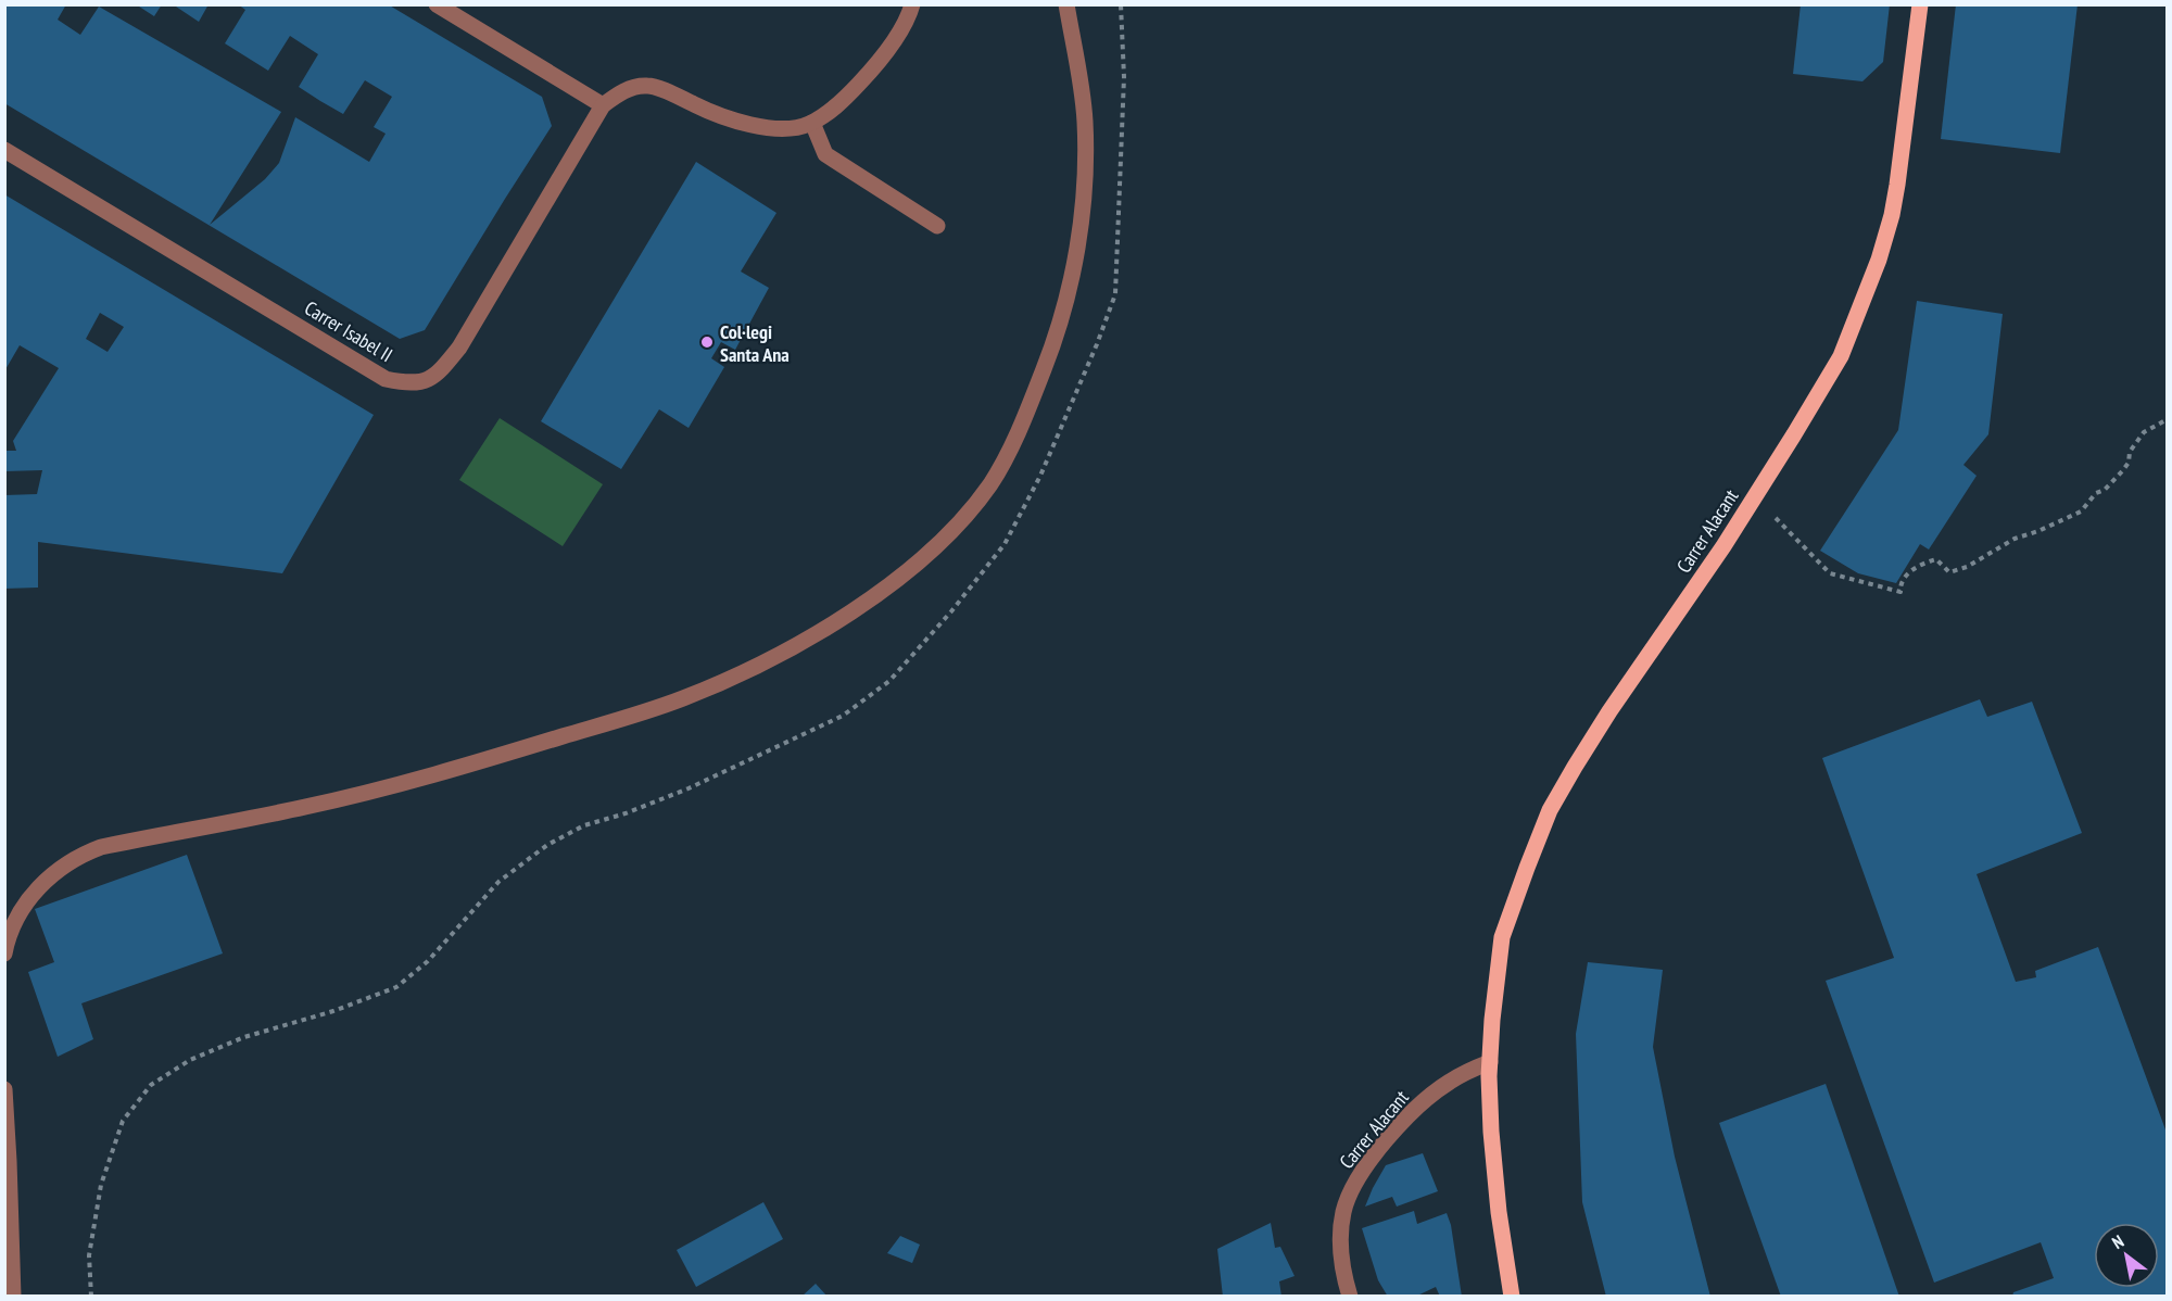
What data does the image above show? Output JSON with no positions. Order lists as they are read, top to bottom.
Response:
{
  "streets": {
    "main road": ["Carrer Alacant"],
    "street": ["Carrer Isabel II"]
  },
  "places": ["Col·legi Santa Ana"],
  "north": "top left"
}
